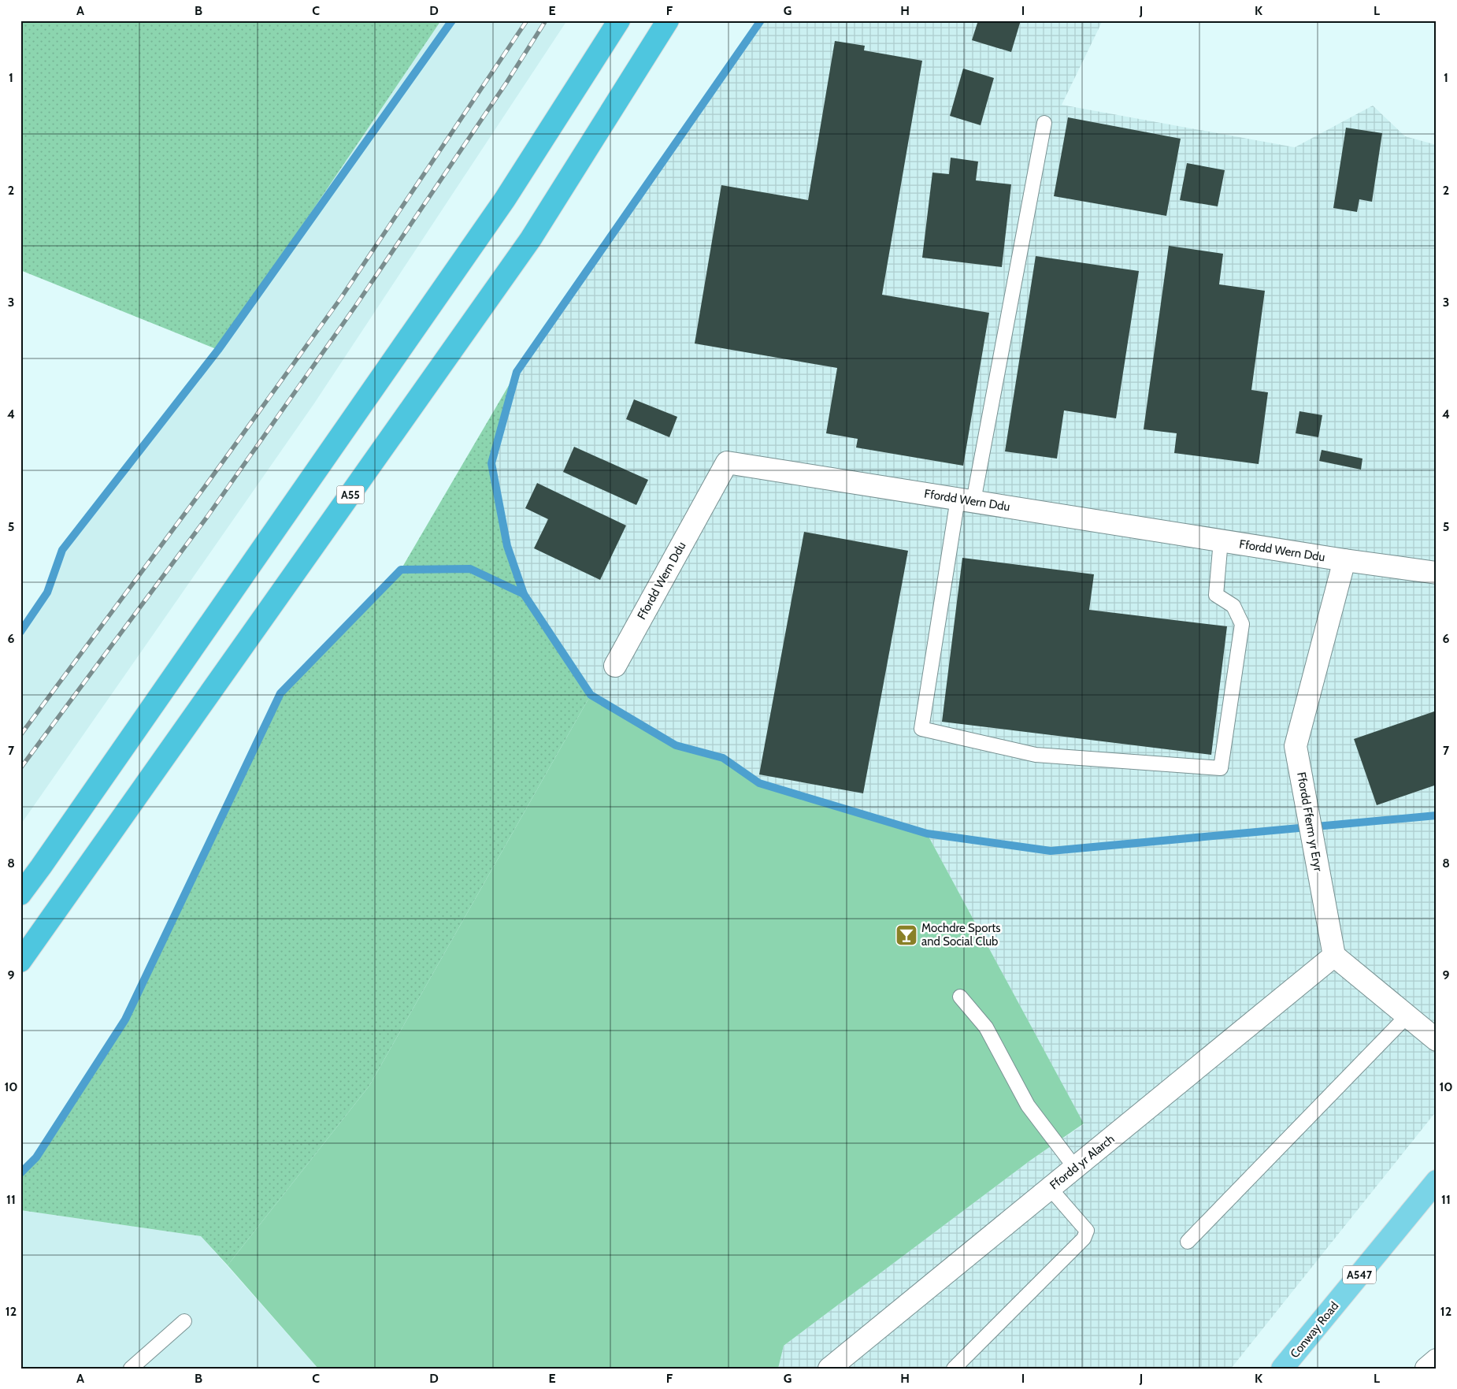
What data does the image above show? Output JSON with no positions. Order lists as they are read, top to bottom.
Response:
{
  "streets": {
    "highway": ["A55"],
    "main road": ["A547", "Conway Road"],
    "street": ["Ffordd Wern Ddu", "Ffordd Fferm yr Eryr", "Ffordd yr Alarch"]
  },
  "crossings": [
    ["Ffordd Wern Ddu", "Ffordd Fferm yr Eryr"],
    ["Ffordd Fferm yr Eryr", "Ffordd yr Alarch"]
  ],
  "places": {
    "bar": ["Mochdre Sports and Social Club"]
  },
  "grid": {
    "columns": [
      "A",
      "B",
      "C",
      "D",
      "E",
      "F",
      "G",
      "H",
      "I",
      "J",
      "K",
      "L"
    ],
    "rows": [
      "1",
      "2",
      "3",
      "4",
      "5",
      "6",
      "7",
      "8",
      "9",
      "10",
      "11",
      "12"
    ]
  }
}
